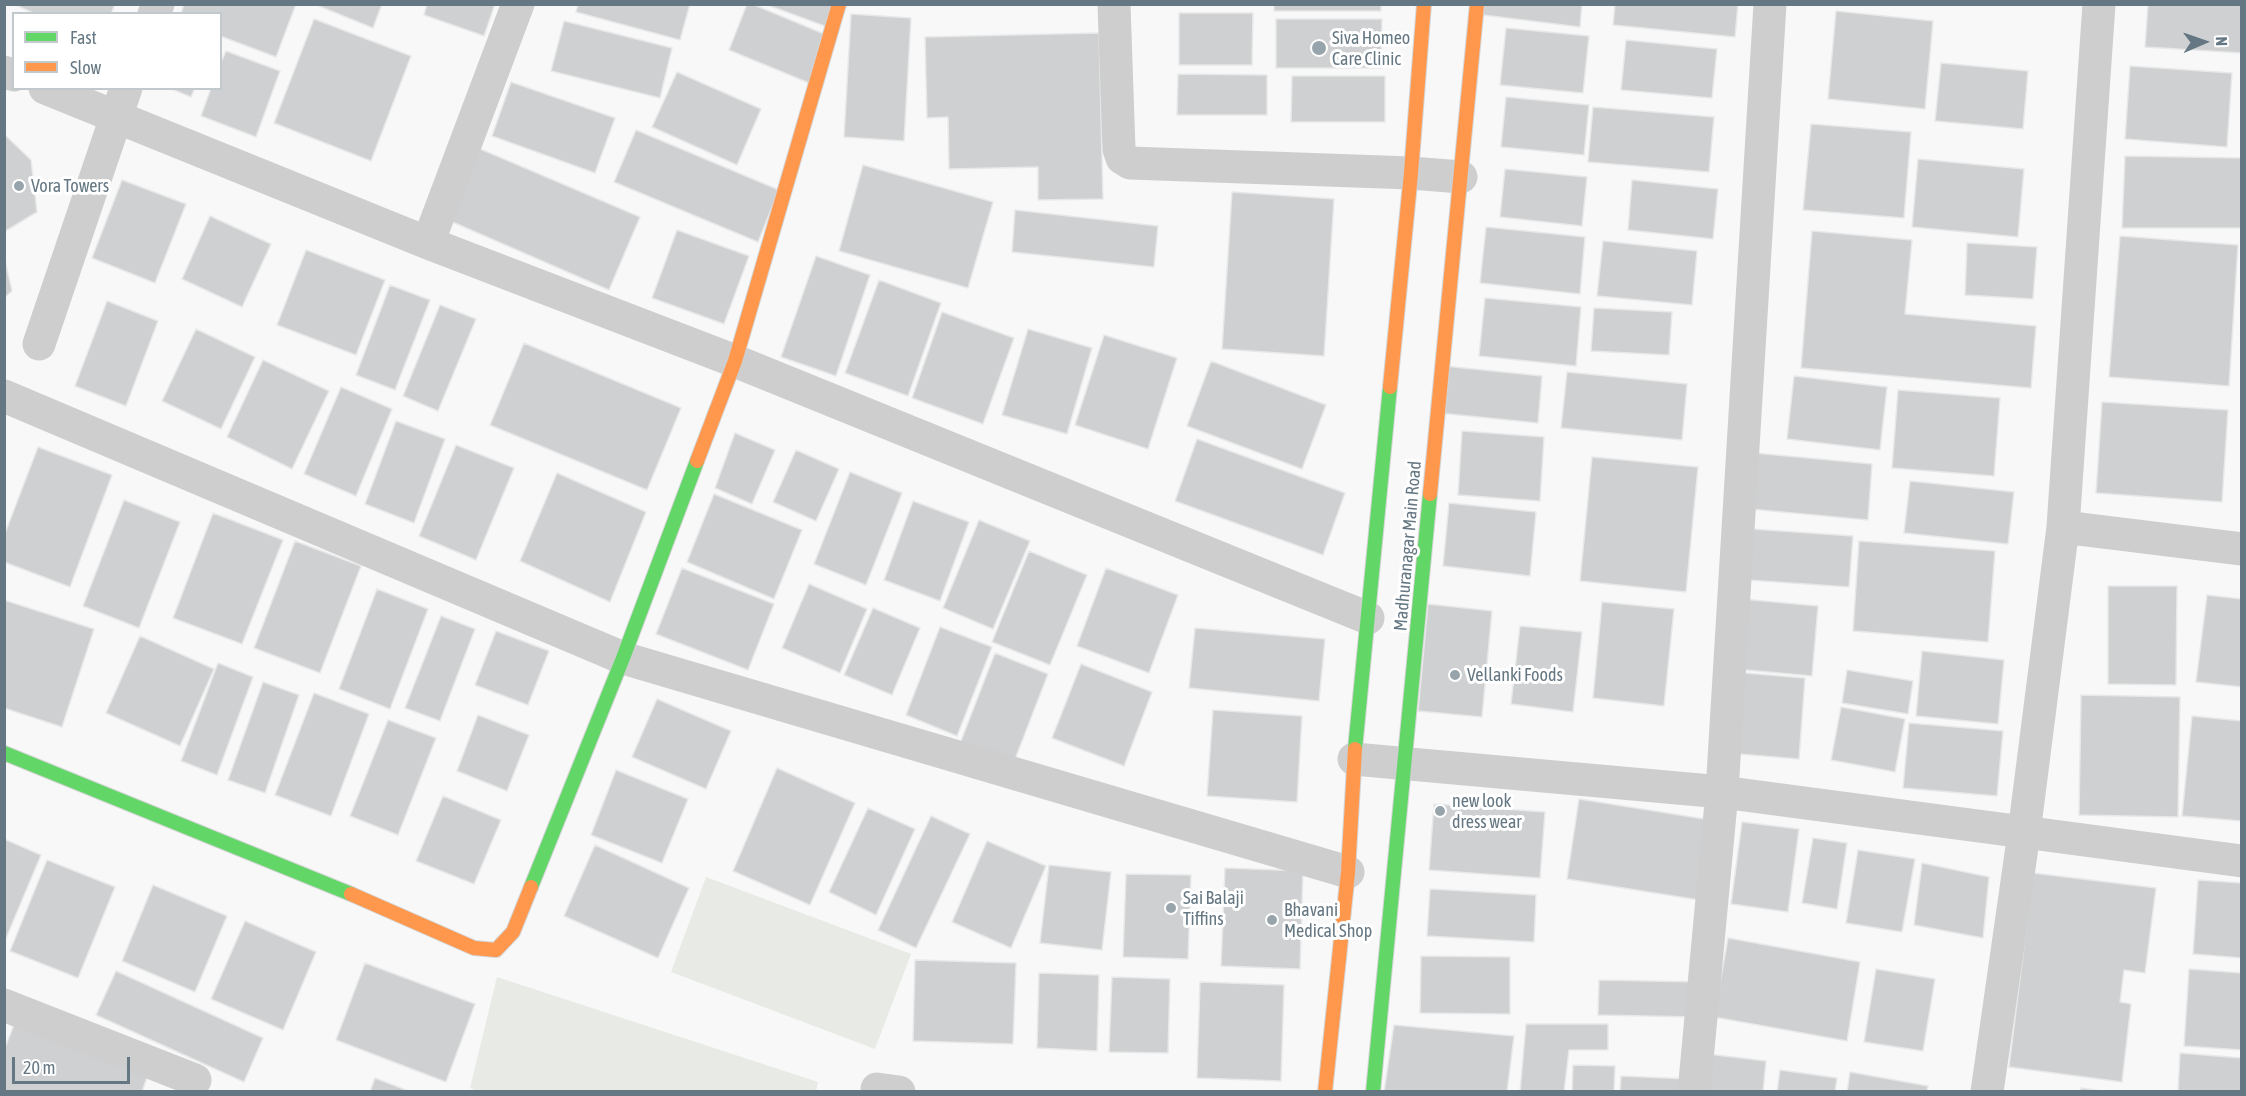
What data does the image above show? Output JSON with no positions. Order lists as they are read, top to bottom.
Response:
{
  "streets": {
    "street": ["Madhuranagar Main Road"]
  },
  "places": [
    "Siva Homeo Care Clinic",
    "Vora Towers",
    "Vellanki Foods",
    "new look dress wear",
    "Sai Balaji Tiffins",
    "Bhavani Medical Shop"
  ],
  "legend": ["Fast", "Slow"],
  "scale_bar": "20 m",
  "north": "right"
}
